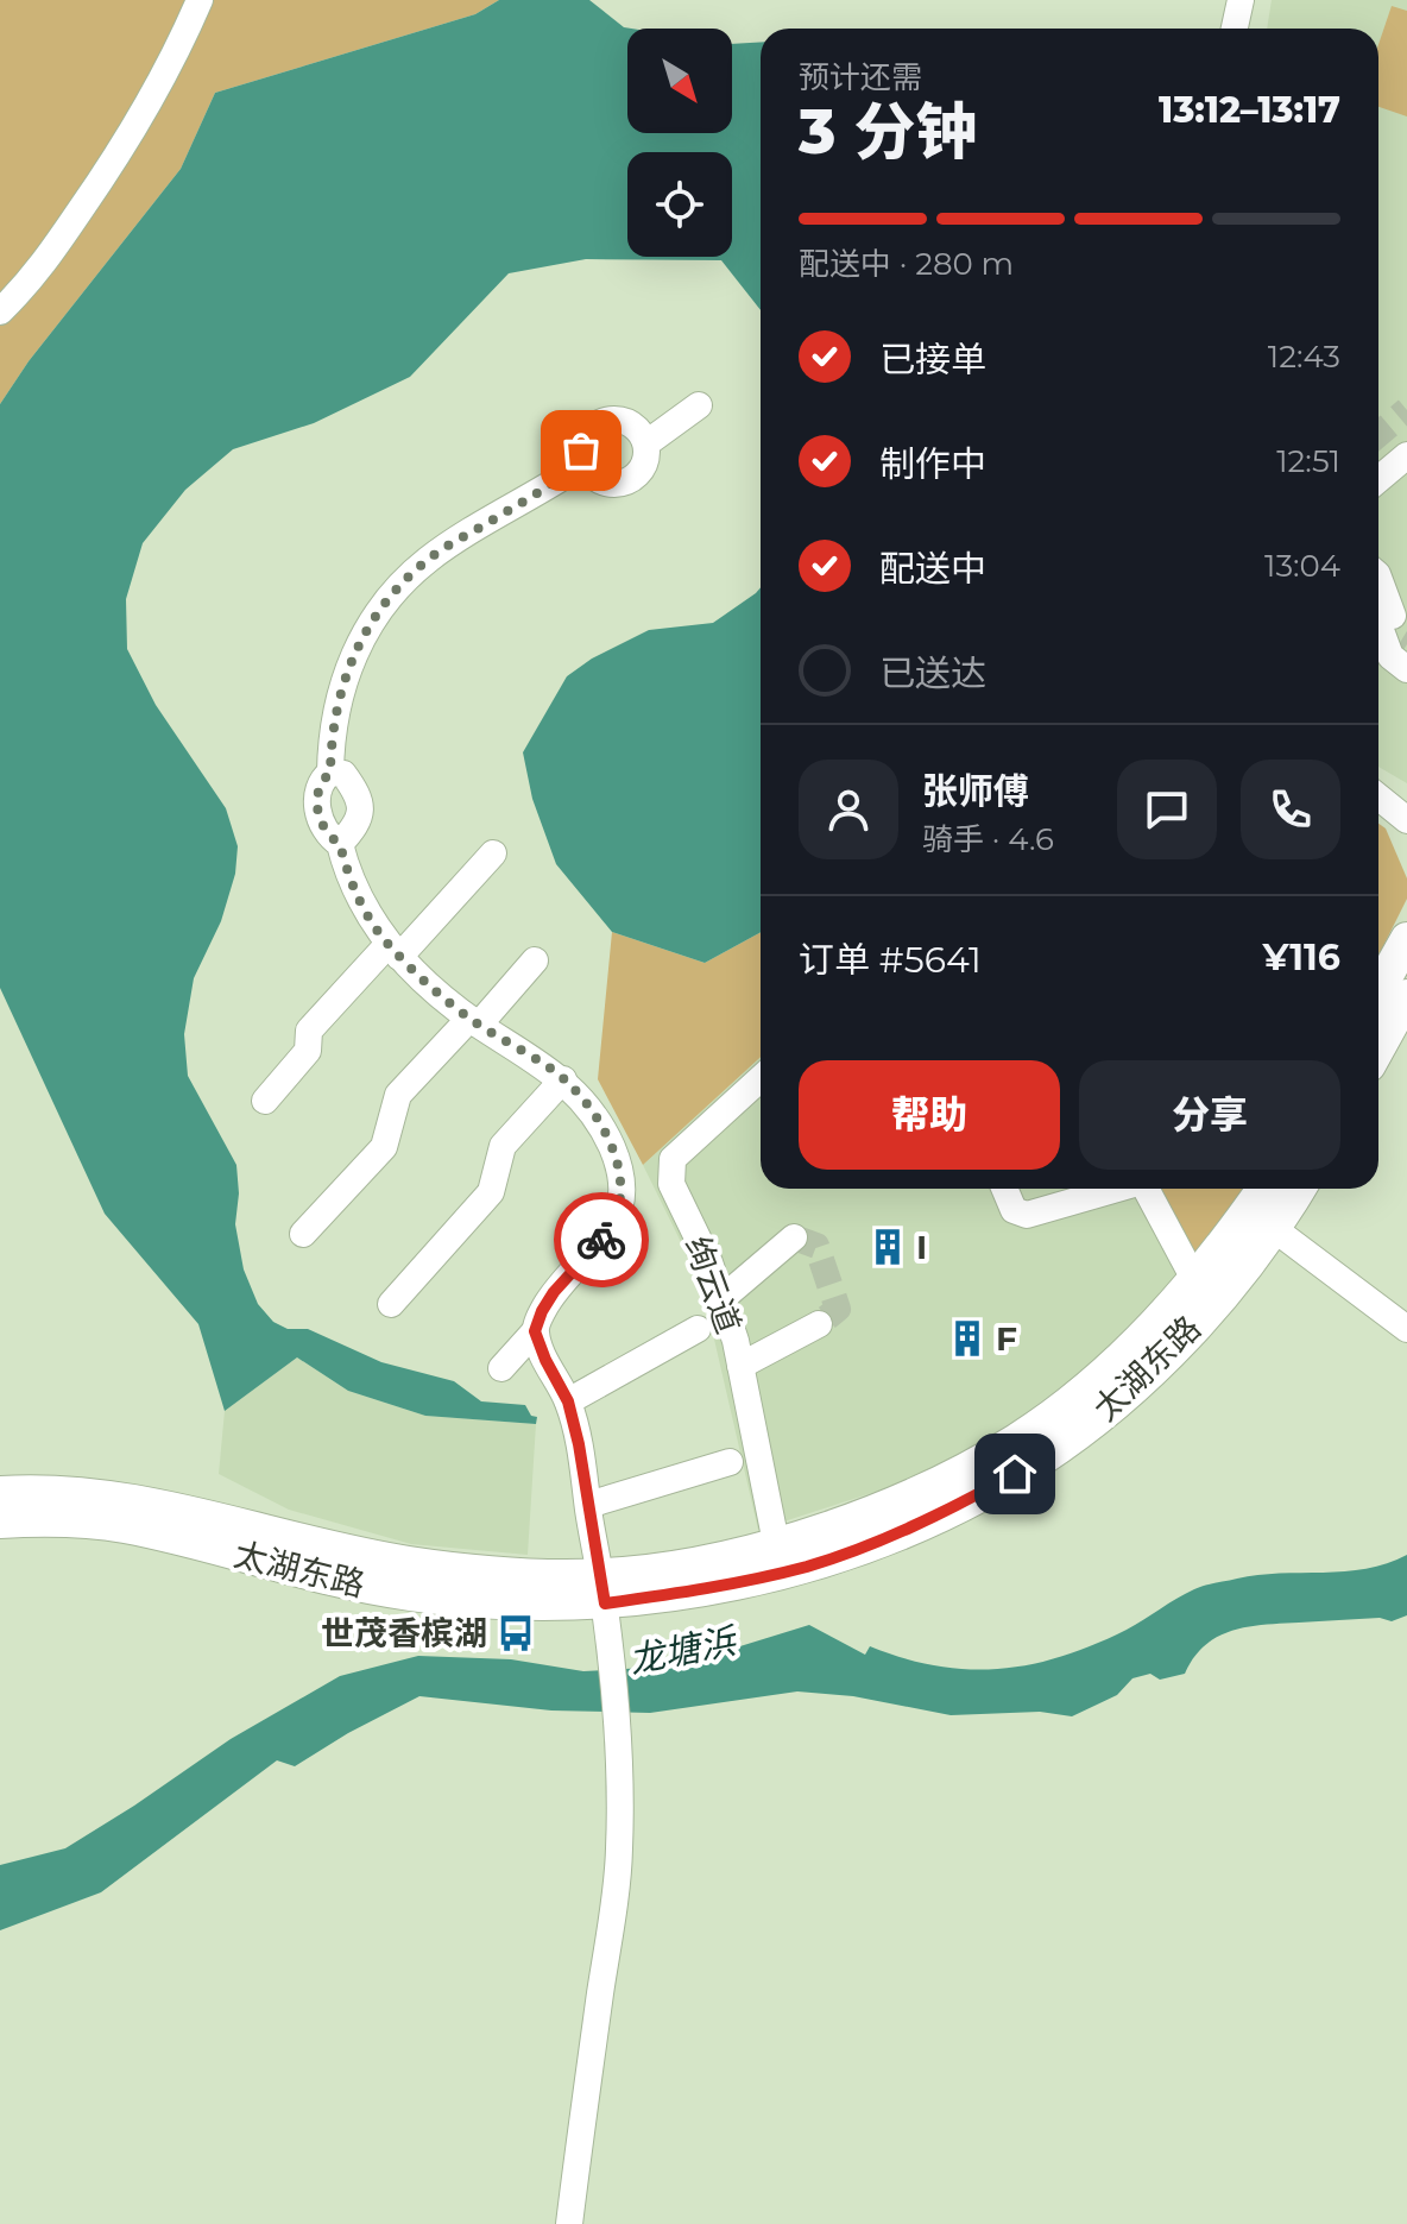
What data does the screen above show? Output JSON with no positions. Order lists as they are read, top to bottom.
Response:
{
  "streets": {
    "main road": ["太湖东路"],
    "street": ["绚云道"]
  },
  "crossings": [
    ["绚云道", "太湖东路"]
  ],
  "water": ["龙塘浜"],
  "places": {
    "building": ["I", "F"],
    "bus stop": ["世茂香槟湖"]
  },
  "north": "bottom right",
  "page": {
    "heading": ["3 分钟", "预计还需", "13:12–13:17"],
    "panel": [
      "张师傅",
      "骑手 · 4.6",
      "订单 #5641",
      "¥116"
    ],
    "bar": "配送中 · 280 m",
    "list": [
      ["已接单", "12:43"],
      ["制作中", "12:51"],
      ["配送中", "13:04"],
      "已送达"
    ],
    "buttons": ["帮助", "分享"]
  }
}
